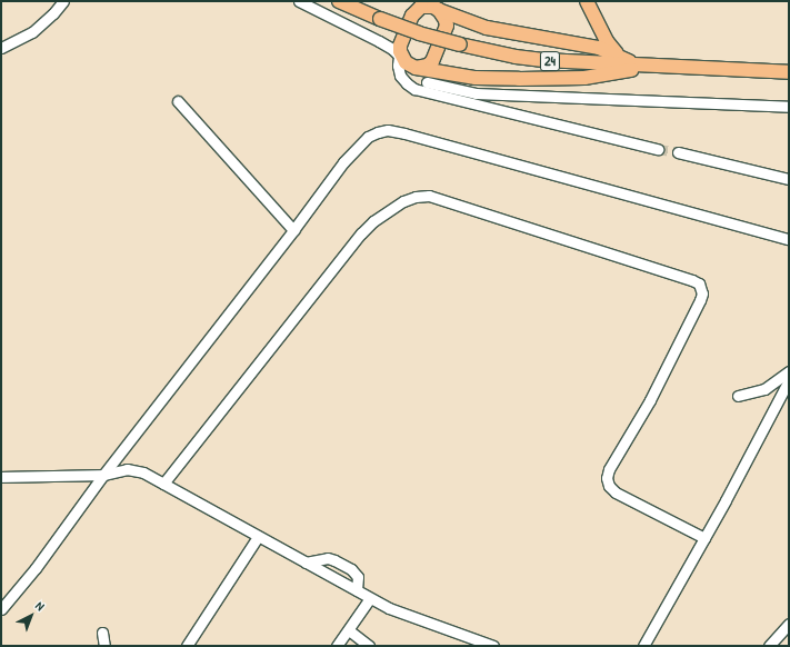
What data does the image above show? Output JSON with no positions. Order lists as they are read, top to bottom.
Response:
{
  "streets": {
    "main road": ["24"]
  },
  "north": "top right"
}
